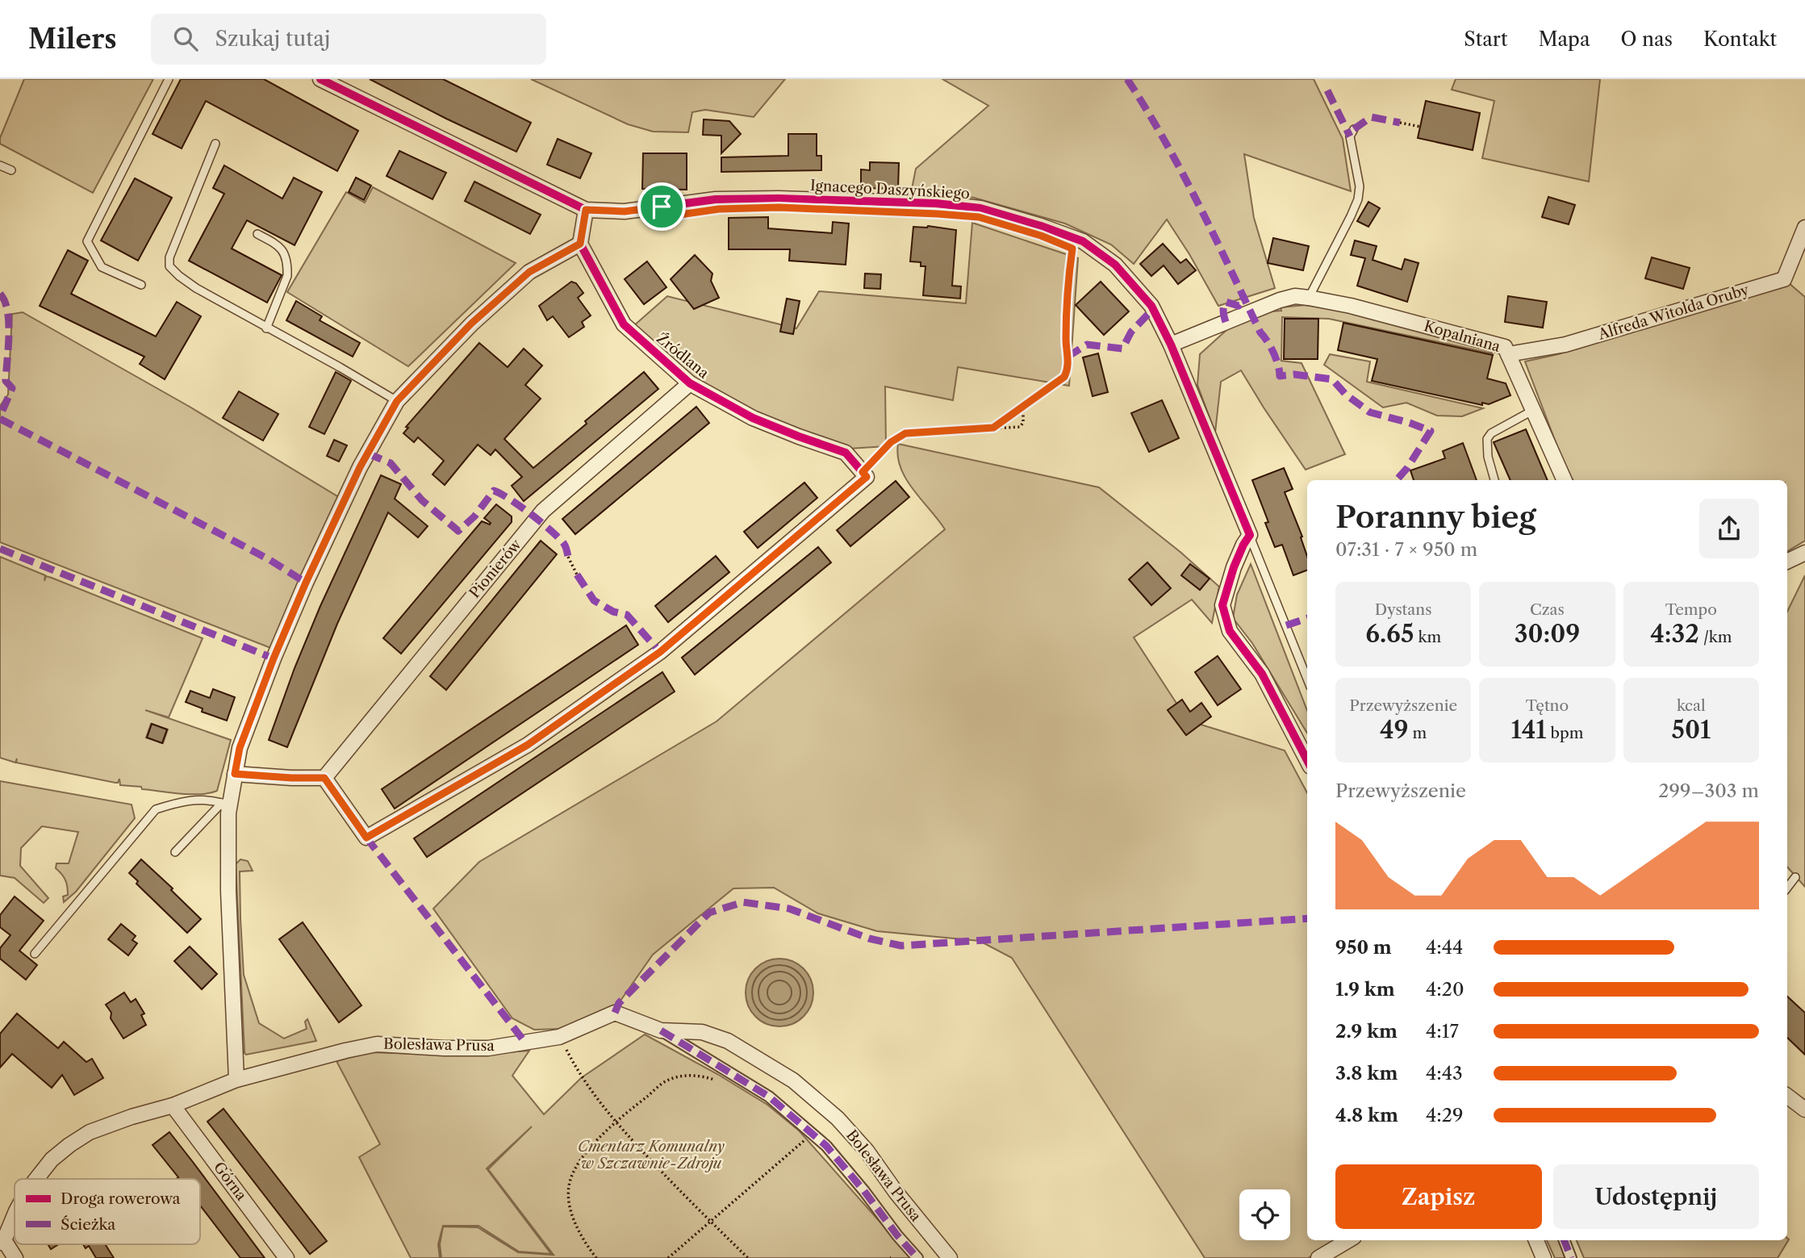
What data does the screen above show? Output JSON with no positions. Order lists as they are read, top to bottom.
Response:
{
  "streets": {
    "street": [
      "Ignacego Daszyńskiego",
      "Alfreda Witolda Oruby",
      "Kopalniana",
      "Źródlana",
      "Pionierów",
      "Bolesława Prusa",
      "Górna"
    ]
  },
  "crossings": [
    ["Ignacego Daszyńskiego", "Kopalniana"],
    ["Alfreda Witolda Oruby", "Kopalniana"],
    ["Źródlana", "Pionierów"],
    ["Bolesława Prusa", "Górna"]
  ],
  "parks": ["Cmentarz Komunalny w Szczawnie-Zdroju"],
  "legend": ["Droga rowerowa", "Ścieżka"],
  "page": {
    "header": "Milers",
    "search": "Szukaj tutaj",
    "nav": [
      "Start",
      "Mapa",
      "O nas",
      "Kontakt"
    ],
    "heading": ["Poranny bieg", "07:31 · 7 × 950 m"],
    "stats": [
      ["Dystans", "6.65 km"],
      ["Czas", "30:09"],
      ["Tempo", "4:32 /km"],
      ["Przewyższenie", "49 m"],
      ["Tętno", "141 bpm"],
      ["kcal", "501"]
    ],
    "chart": ["Przewyższenie", "299–303 m"],
    "list": [
      {
        "name": "950 m",
        "note": "4:44"
      },
      {
        "name": "1.9 km",
        "note": "4:20"
      },
      {
        "name": "2.9 km",
        "note": "4:17"
      },
      {
        "name": "3.8 km",
        "note": "4:43"
      },
      {
        "name": "4.8 km",
        "note": "4:29"
      }
    ],
    "buttons": ["Zapisz", "Udostępnij"]
  }
}
